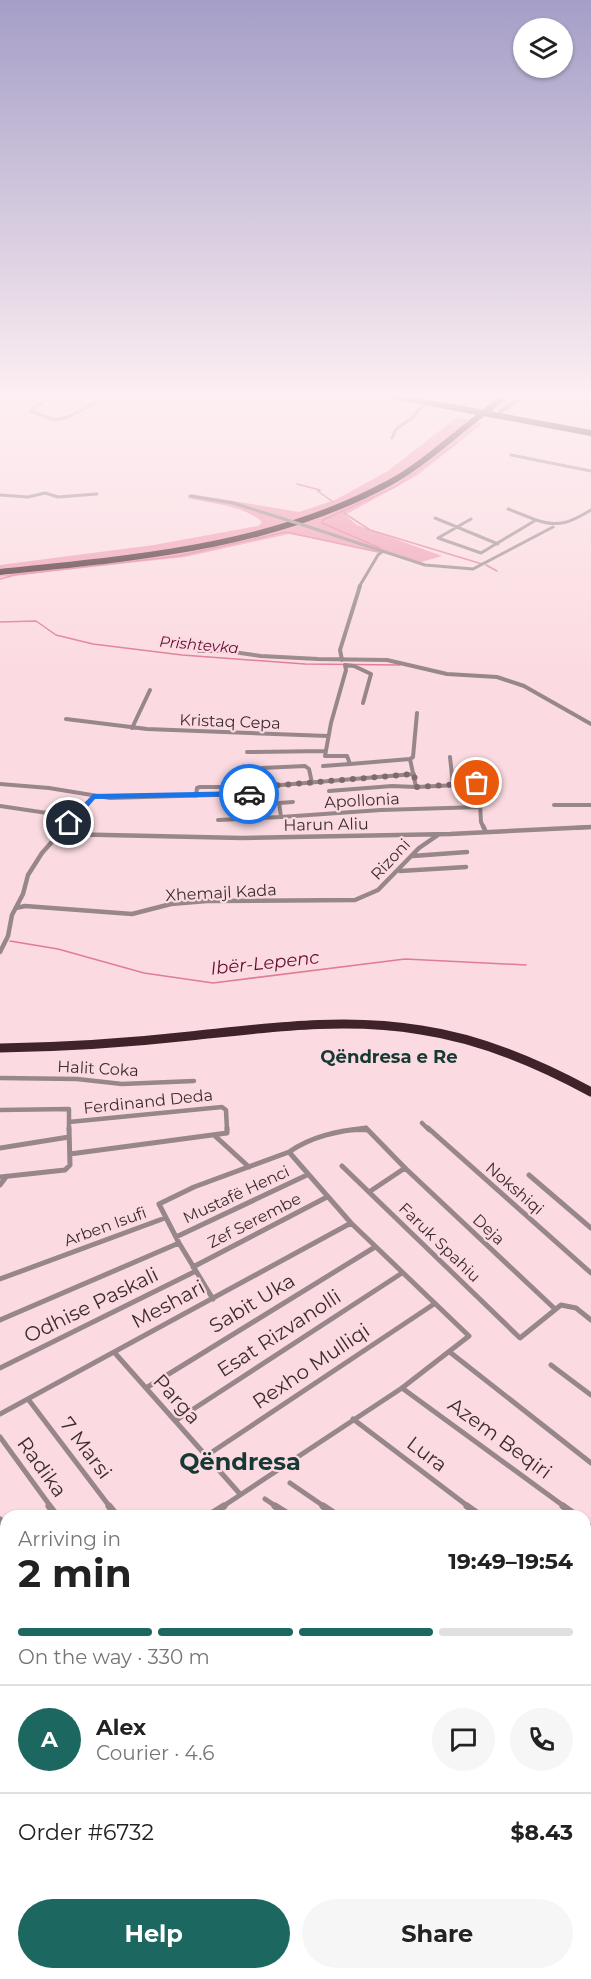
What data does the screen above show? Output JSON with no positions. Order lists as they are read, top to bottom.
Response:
{
  "streets": {
    "street": [
      "Kristaq Cepa",
      "Apollonia",
      "Harun Aliu",
      "Rizoni",
      "Xhemajl Kada",
      "Halit Coka",
      "Ferdinand Deda",
      "Nokshiqi",
      "Mustafë Henci",
      "Zef Serembe",
      "Arben Isufi",
      "Deja",
      "Faruk Spahiu",
      "Sabit Uka",
      "Meshari",
      "Odhise Paskali",
      "Esat Rizvanolli",
      "Rexho Mulliqi",
      "Parga",
      "Azem Beqiri",
      "7 Marsi",
      "Lura",
      "Radika"
    ]
  },
  "crossings": [
    ["Harun Aliu", "Rizoni"],
    ["Rizoni", "Xhemajl Kada"],
    ["Mustafë Henci", "Arben Isufi"],
    ["Zef Serembe", "Arben Isufi"],
    ["Zef Serembe", "Odhise Paskali"],
    ["Arben Isufi", "Meshari"],
    ["Arben Isufi", "Odhise Paskali"],
    ["Deja", "Faruk Spahiu"],
    ["Sabit Uka", "Parga"],
    ["Meshari", "Parga"],
    ["Meshari", "7 Marsi"],
    ["Esat Rizvanolli", "Parga"],
    ["Rexho Mulliqi", "Parga"]
  ],
  "districts": ["Qëndresa e Re", "Qëndresa"],
  "water": ["Prishtevka", "Ibër-Lepenc"],
  "page": {
    "heading": ["2 min", "Arriving in", "19:49–19:54"],
    "panel": [
      "Alex",
      "Courier · 4.6",
      "Order #6732",
      "$8.43"
    ],
    "bar": "On the way · 330 m",
    "round": "A",
    "buttons": ["Help", "Share"]
  }
}
